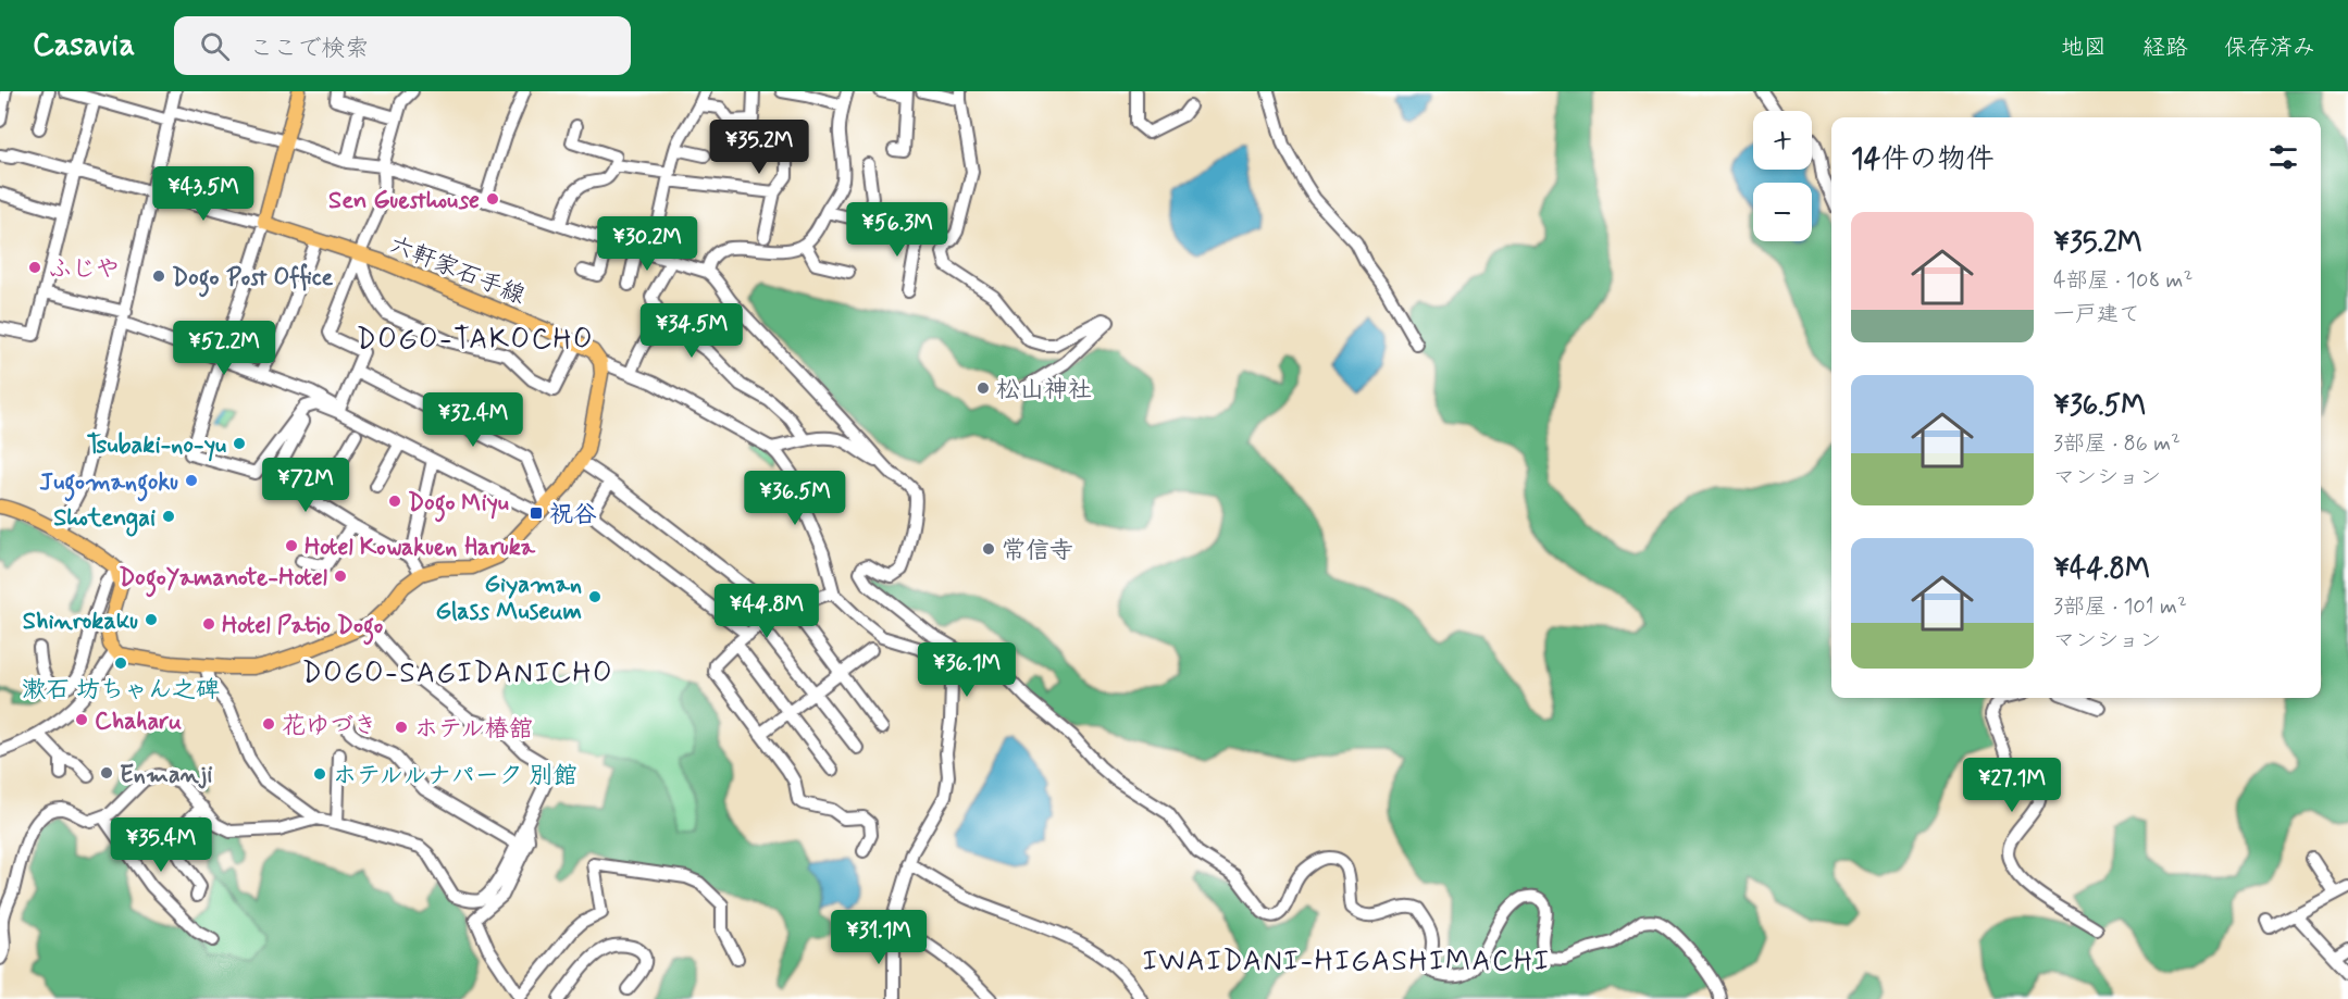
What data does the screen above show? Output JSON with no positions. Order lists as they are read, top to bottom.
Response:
{
  "streets": {
    "main road": ["六軒家石手線"]
  },
  "districts": ["DOGO-TAKOCHO", "DOGO-SAGIDANICHO", "IWAIDANI-HIGASHIMACHI"],
  "places": {
    "other": [
      "Sen Guesthouse",
      "ふじや",
      "Dogo Post Office",
      "松山神社",
      "Tsubaki-no-yu",
      "Jugomangoku",
      "Dogo Miyu",
      "Shotengai",
      "Hotel Kowakuen Haruka",
      "常信寺",
      "DogoYamanote-Hotel",
      "Giyaman Glass Museum",
      "Shinrokaku",
      "Hotel Patio Dogo",
      "漱石 坊ちゃん之碑",
      "Chaharu",
      "花ゆづき",
      "ホテル椿舘",
      "Enmanji",
      "ホテルルナパーク 別館"
    ],
    "transit": ["祝谷"]
  },
  "page": {
    "header": "Casavia",
    "search": "ここで検索",
    "nav": ["地図", "経路", "保存済み"],
    "map_buttons": ["+", "−"],
    "heading": "14件の物件",
    "price": [
      "¥35.2M",
      "¥43.5M",
      "¥56.3M",
      "¥30.2M",
      "¥34.5M",
      "¥52.2M",
      "¥32.4M",
      "¥72M",
      "¥36.5M",
      "¥44.8M",
      "¥36.1M",
      "¥27.1M",
      "¥35.4M",
      "¥31.1M"
    ],
    "list": [
      {
        "name": "¥35.2M",
        "note": "4部屋 · 108 m² · 一戸建て"
      },
      {
        "name": "¥36.5M",
        "note": "3部屋 · 86 m² · マンション"
      },
      {
        "name": "¥44.8M",
        "note": "3部屋 · 101 m² · マンション"
      }
    ]
  }
}
